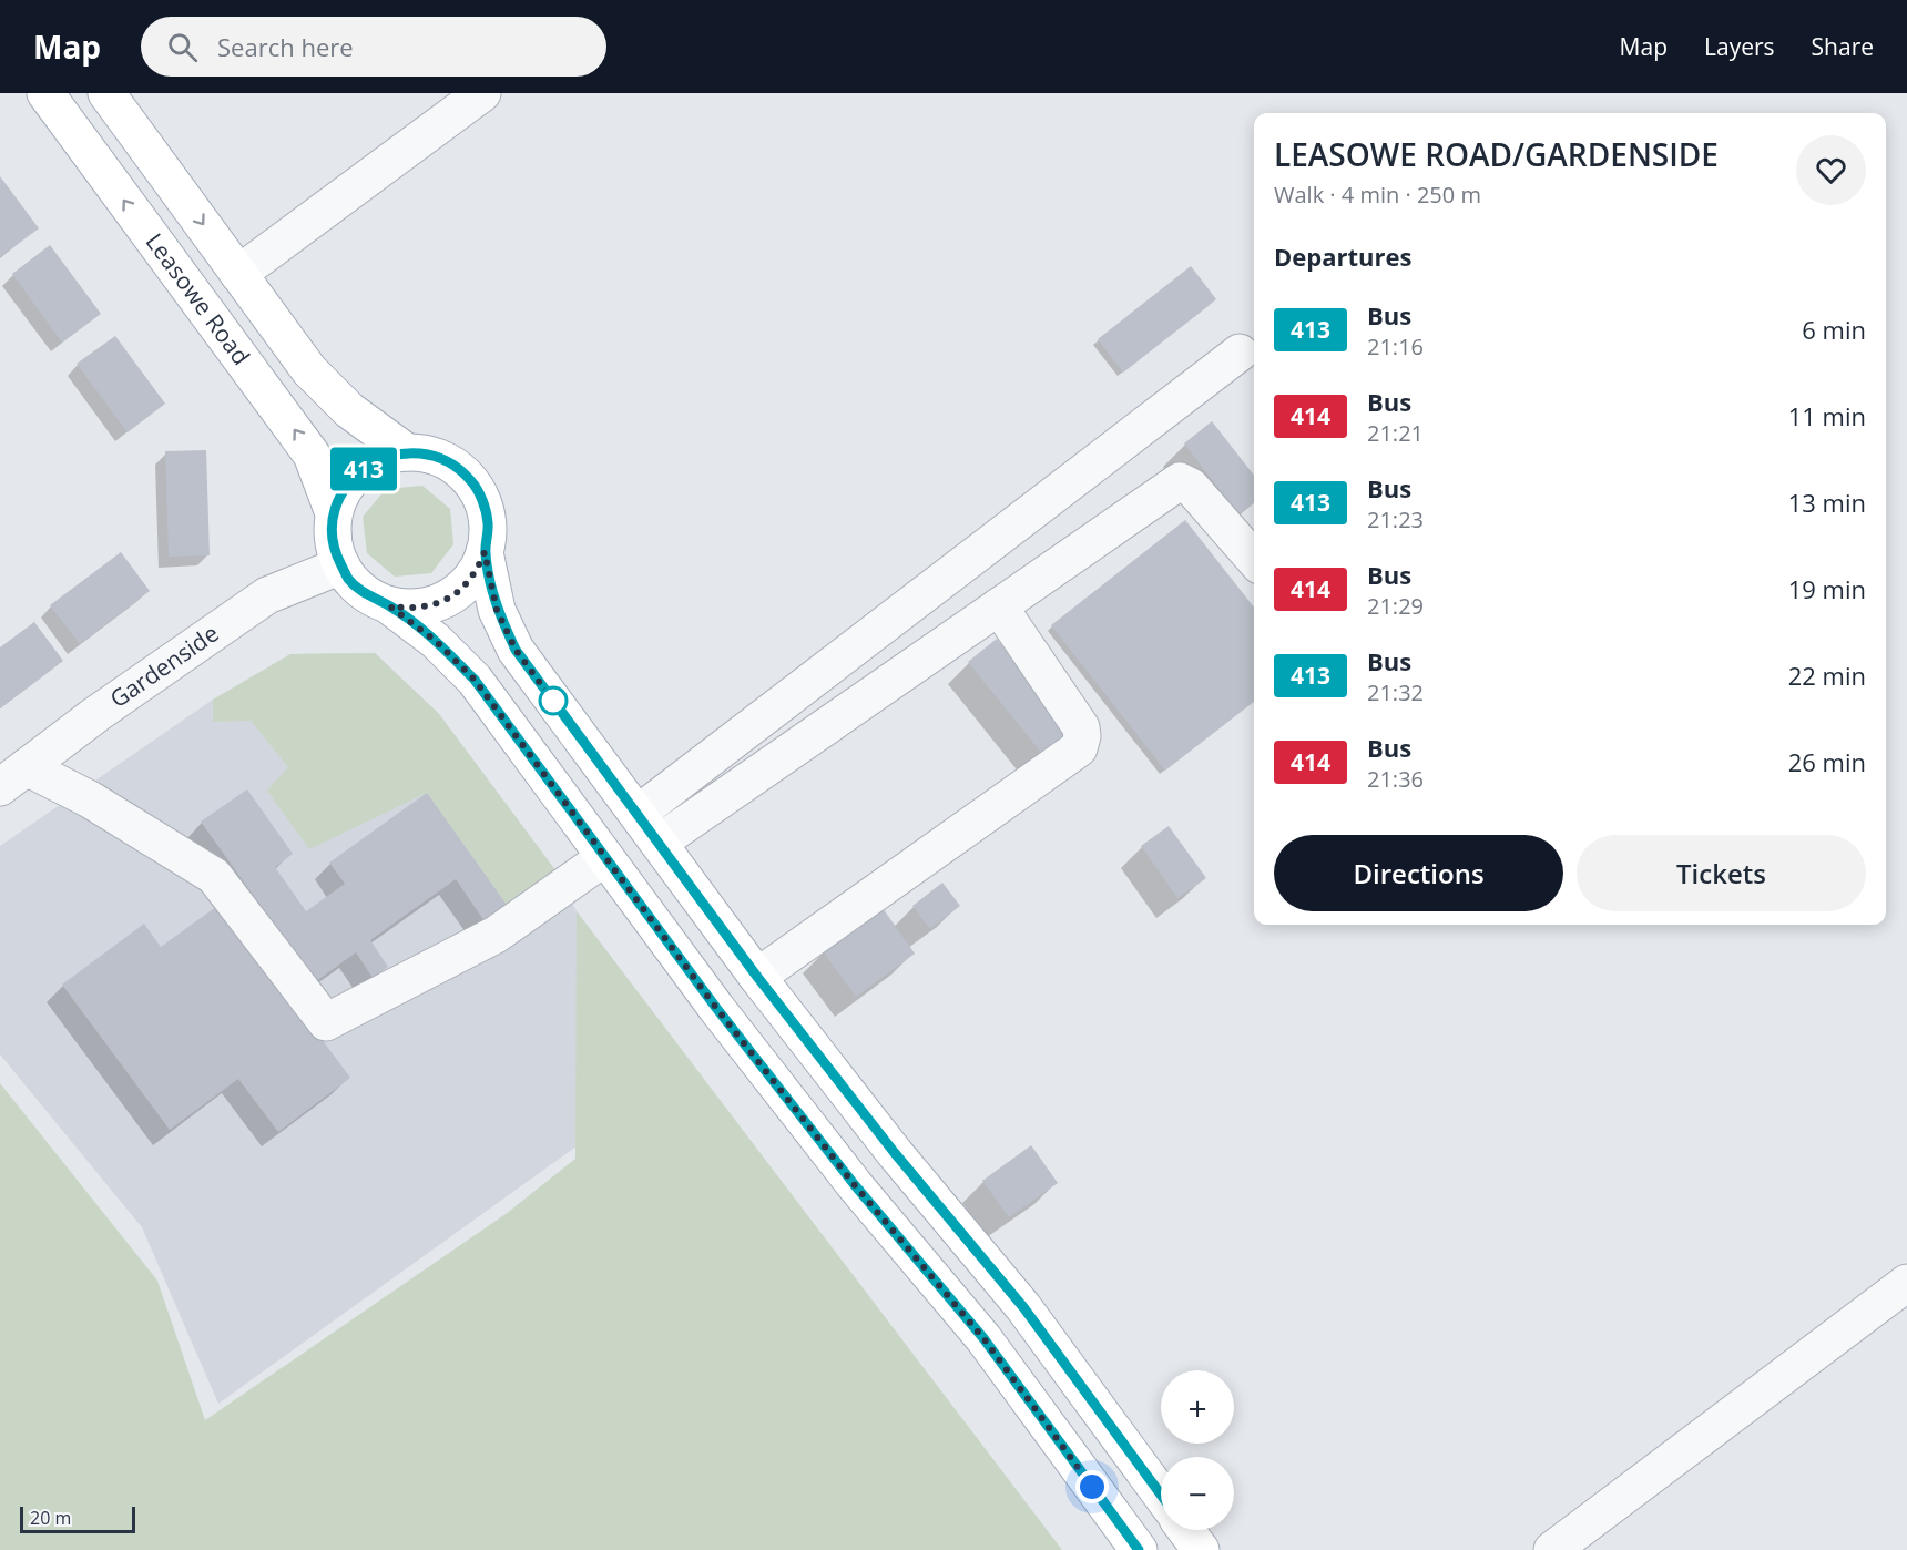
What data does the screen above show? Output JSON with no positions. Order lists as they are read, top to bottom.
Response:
{
  "streets": {
    "main road": ["Leasowe Road"],
    "street": ["Gardenside"]
  },
  "crossings": [
    ["Leasowe Road", "Gardenside"]
  ],
  "lines": ["bus line 413"],
  "scale_bar": "20 m",
  "page": {
    "header": "Map",
    "search": "Search here",
    "nav": ["Map", "Layers", "Share"],
    "on_map": "413",
    "heading": [
      ["LEASOWE ROAD/GARDENSIDE", "Walk · 4 min · 250 m"],
      "Departures"
    ],
    "list": [
      {
        "mark": "413",
        "name": "Bus",
        "note": "21:16",
        "value": "6 min"
      },
      {
        "mark": "414",
        "name": "Bus",
        "note": "21:21",
        "value": "11 min"
      },
      {
        "mark": "413",
        "name": "Bus",
        "note": "21:23",
        "value": "13 min"
      },
      {
        "mark": "414",
        "name": "Bus",
        "note": "21:29",
        "value": "19 min"
      },
      {
        "mark": "413",
        "name": "Bus",
        "note": "21:32",
        "value": "22 min"
      },
      {
        "mark": "414",
        "name": "Bus",
        "note": "21:36",
        "value": "26 min"
      }
    ],
    "buttons": ["Directions", "Tickets"],
    "map_buttons": ["+", "−"],
    "scale": "20 m"
  }
}
